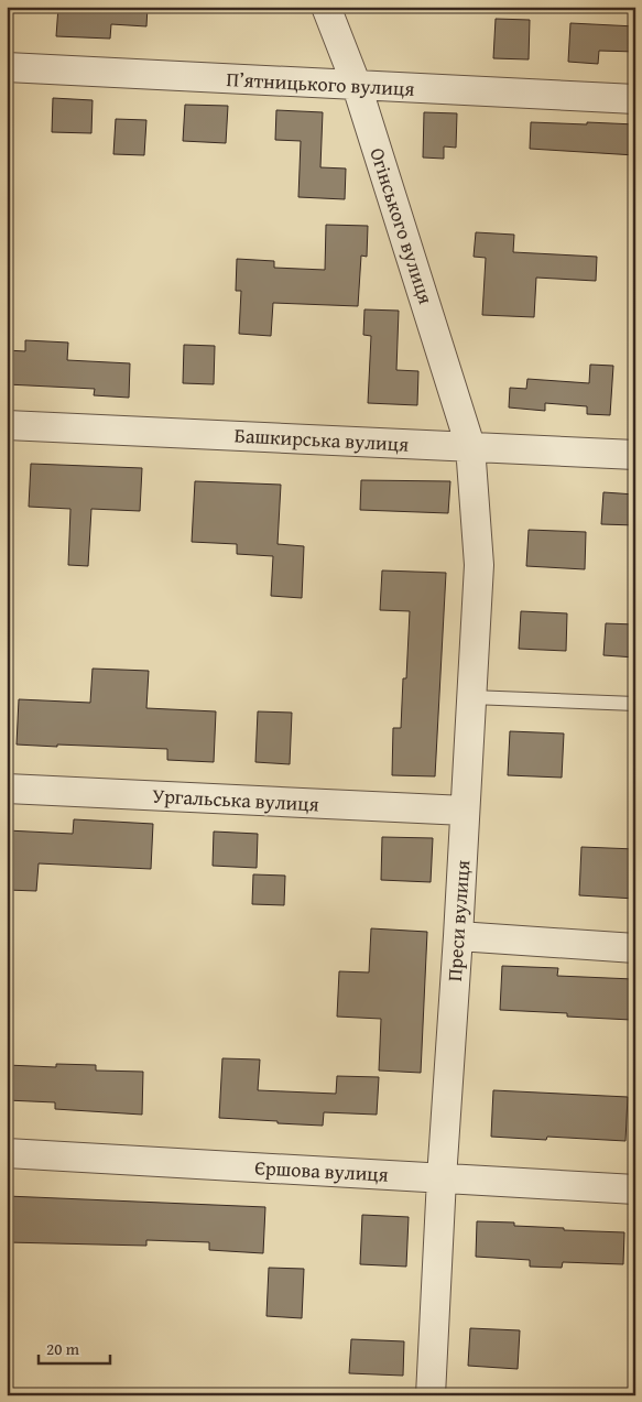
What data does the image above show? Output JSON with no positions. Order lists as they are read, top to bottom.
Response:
{
  "streets": {
    "street": [
      "П’ятницького вулиця",
      "Огінського вулиця",
      "Башкирська вулиця",
      "Ургальська вулиця",
      "Преси вулиця",
      "Єршова вулиця"
    ]
  },
  "crossings": [
    ["П’ятницького вулиця", "Огінського вулиця"],
    ["Огінського вулиця", "Башкирська вулиця"],
    ["Огінського вулиця", "Преси вулиця"],
    ["Башкирська вулиця", "Преси вулиця"],
    ["Ургальська вулиця", "Преси вулиця"],
    ["Преси вулиця", "Єршова вулиця"]
  ],
  "scale_bar": "20 m"
}
